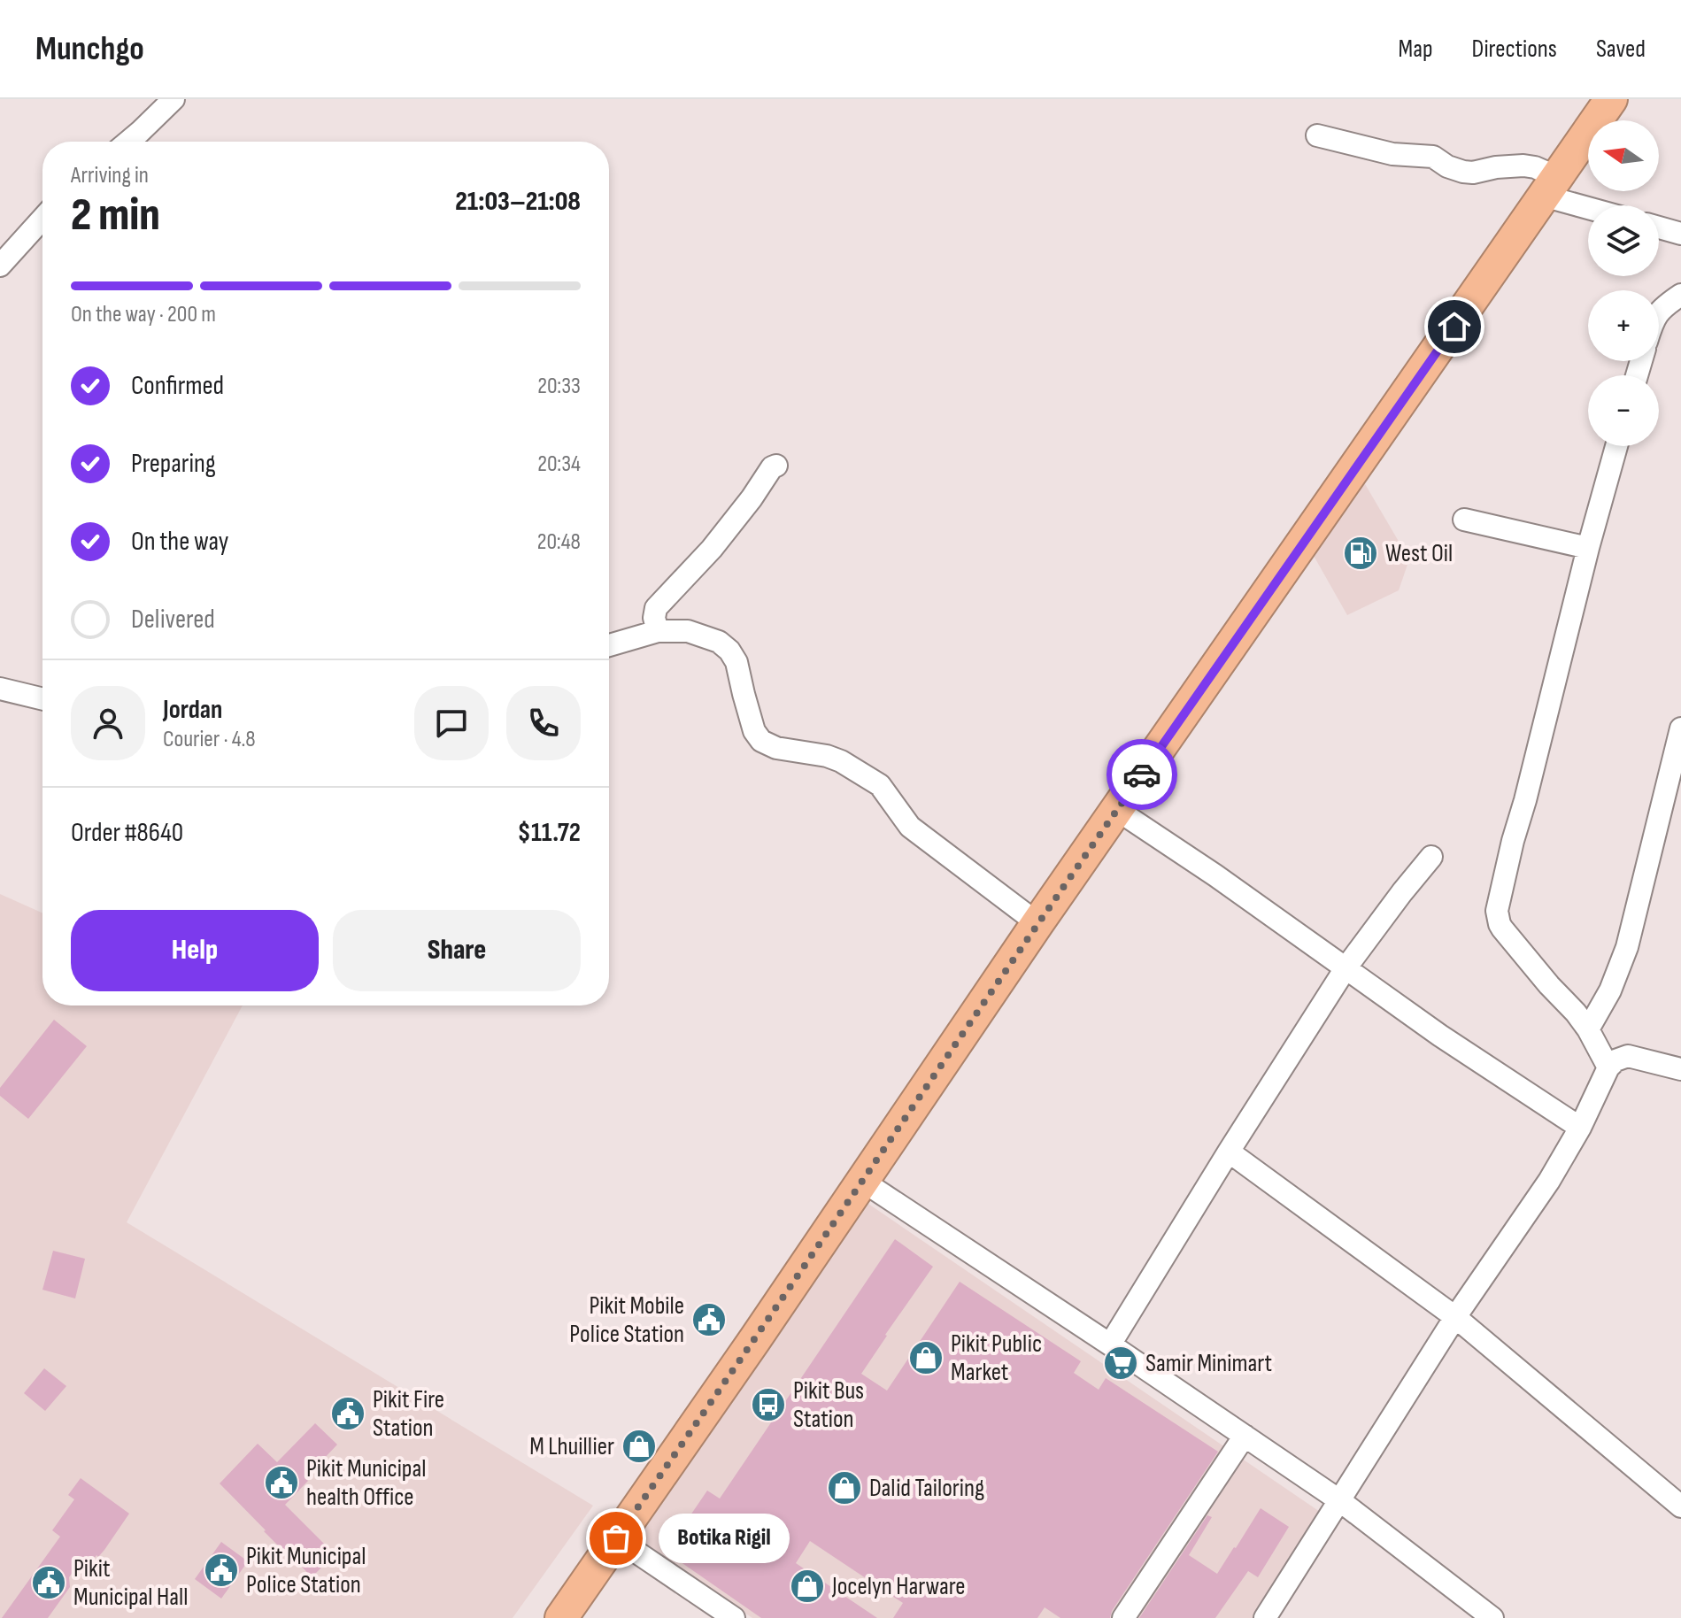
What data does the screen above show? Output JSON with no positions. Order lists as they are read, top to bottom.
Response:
{
  "places": {
    "fuel station": ["West Oil"],
    "public building": [
      "Pikit Mobile Police Station",
      "Pikit Fire Station",
      "Pikit Municipal health Office",
      "Pikit Municipal Police Station",
      "Pikit Municipal Hall"
    ],
    "shop": [
      "Pikit Public Market",
      "M Lhuillier",
      "Dalid Tailoring",
      "Jocelyn Harware"
    ],
    "supermarket": ["Samir Minimart"],
    "bus stop": ["Pikit Bus Station"],
    "other": ["Botika Rigil"]
  },
  "north": "left",
  "page": {
    "header": "Munchgo",
    "nav": ["Map", "Directions", "Saved"],
    "map_buttons": ["+", "−"],
    "heading": ["2 min", "Arriving in", "21:03–21:08"],
    "panel": [
      "Jordan",
      "Courier · 4.8",
      "Order #8640",
      "$11.72"
    ],
    "bar": "On the way · 200 m",
    "list": [
      ["Confirmed", "20:33"],
      ["Preparing", "20:34"],
      ["On the way", "20:48"],
      "Delivered"
    ],
    "buttons": ["Help", "Share"],
    "bubble": "Botika Rigil"
  }
}
